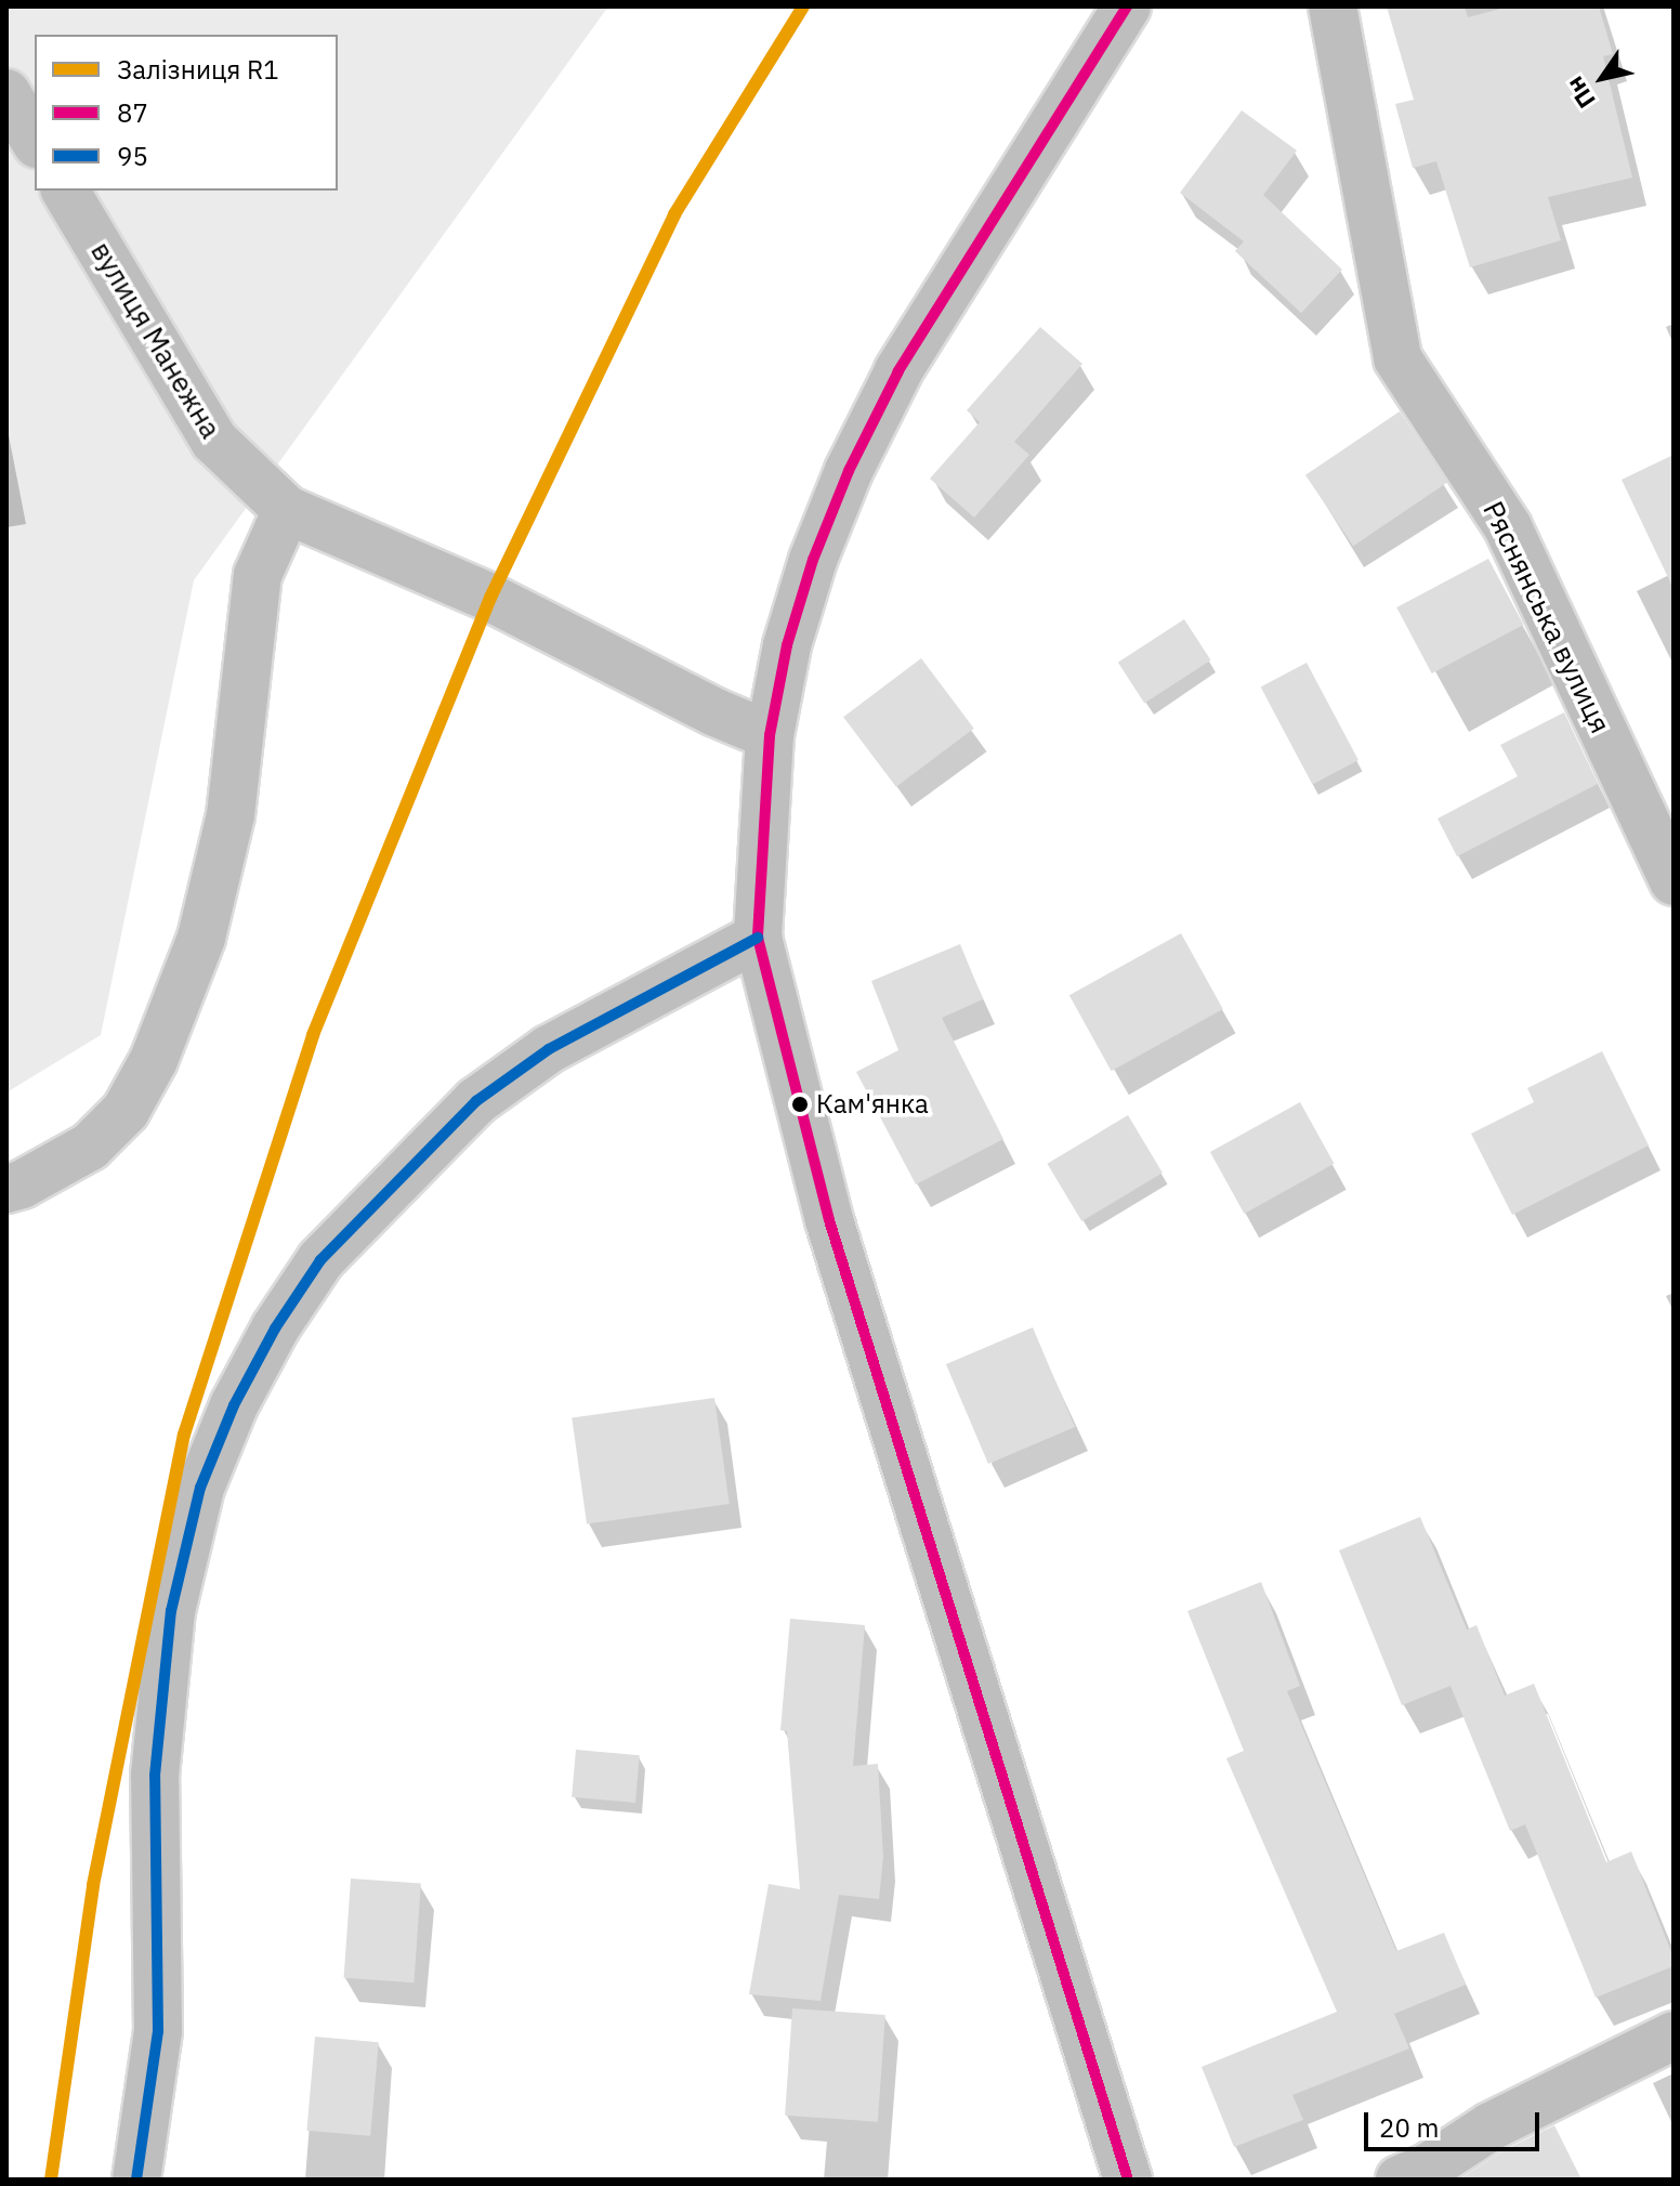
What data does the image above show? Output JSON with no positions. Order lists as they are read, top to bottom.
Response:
{
  "streets": {
    "street": ["вулиця Манежна", "Ряснянська вулиця"]
  },
  "places": ["Кам'янка"],
  "lines": ["rail line R1", "transit line 87", "transit line 95"],
  "legend": ["Залізниця R1", "87", "95"],
  "scale_bar": "20 m",
  "north": "bottom left"
}
